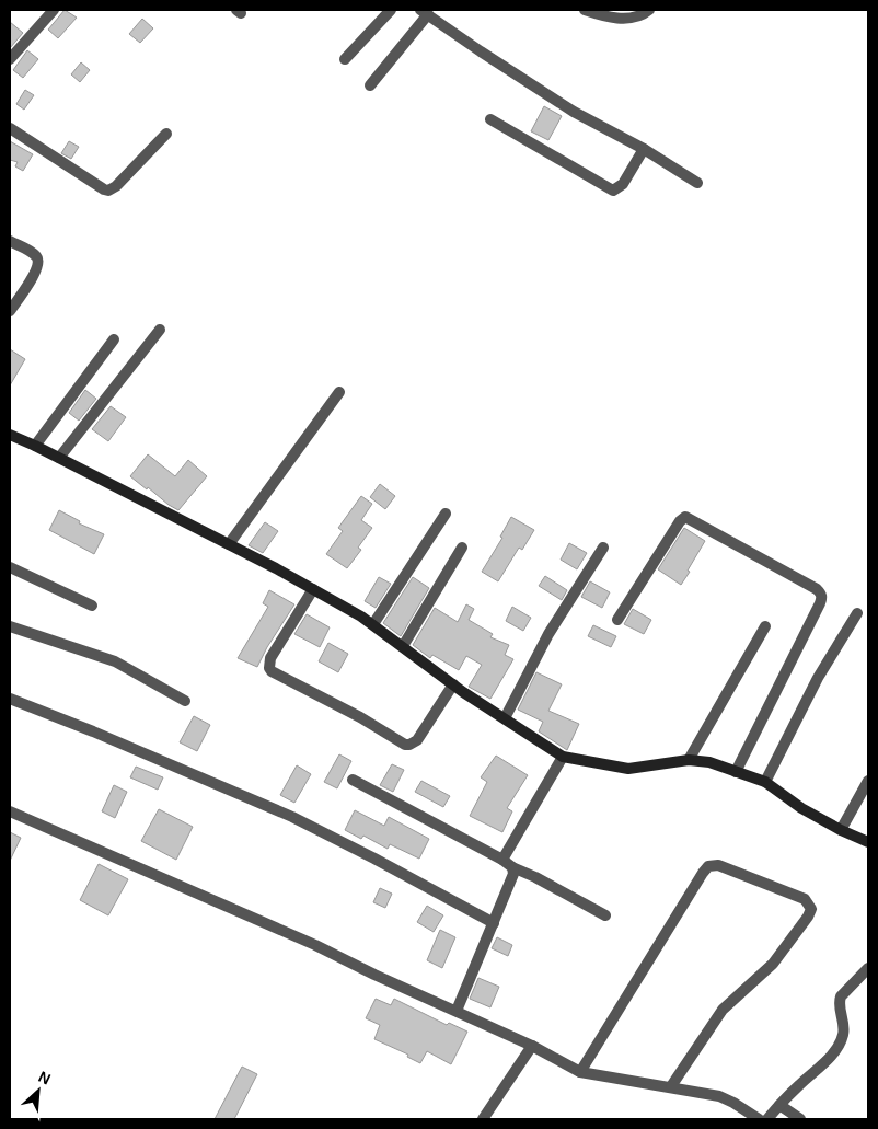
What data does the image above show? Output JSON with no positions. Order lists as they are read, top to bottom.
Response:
{
  "north": "top right"
}
